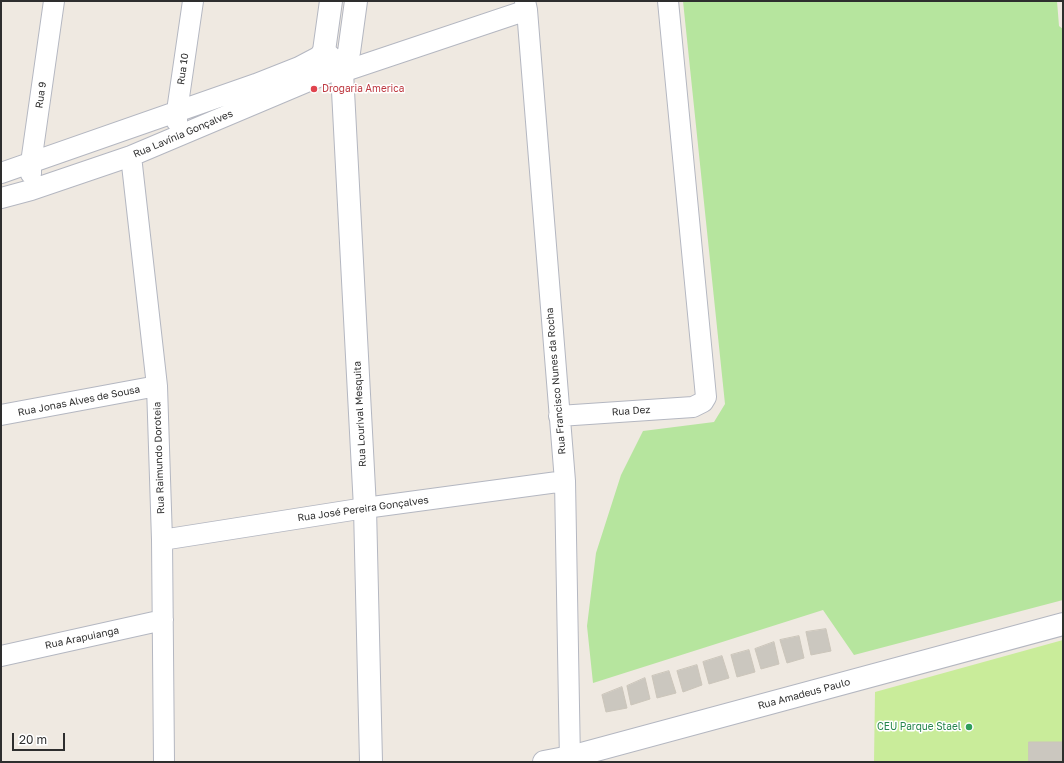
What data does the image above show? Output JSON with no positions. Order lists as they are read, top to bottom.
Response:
{
  "streets": {
    "main road": ["Rua Lourival Mesquita", "Rua Amadeus Paulo"],
    "street": [
      "Rua 10",
      "Rua 9",
      "Rua Lavínia Gonçalves",
      "Rua Francisco Nunes da Rocha",
      "Rua Jonas Alves de Sousa",
      "Rua Dez",
      "Rua Raimundo Doroteia",
      "Rua José Pereira Gonçalves",
      "Rua Arapuianga"
    ]
  },
  "crossings": [
    ["Rua 10", "Rua Lavínia Gonçalves"],
    ["Rua 9", "Rua Lavínia Gonçalves"],
    ["Rua Lavínia Gonçalves", "Rua Francisco Nunes da Rocha"],
    ["Rua Lavínia Gonçalves", "Rua Lourival Mesquita"],
    ["Rua Lavínia Gonçalves", "Rua Raimundo Doroteia"],
    ["Rua Francisco Nunes da Rocha", "Rua Dez"],
    ["Rua Francisco Nunes da Rocha", "Rua José Pereira Gonçalves"],
    ["Rua Francisco Nunes da Rocha", "Rua Amadeus Paulo"],
    ["Rua Jonas Alves de Sousa", "Rua Raimundo Doroteia"],
    ["Rua Lourival Mesquita", "Rua José Pereira Gonçalves"],
    ["Rua Raimundo Doroteia", "Rua José Pereira Gonçalves"],
    ["Rua Raimundo Doroteia", "Rua Arapuianga"]
  ],
  "places": ["Drogaria America", "CEU Parque Stael"],
  "scale_bar": "20 m"
}
